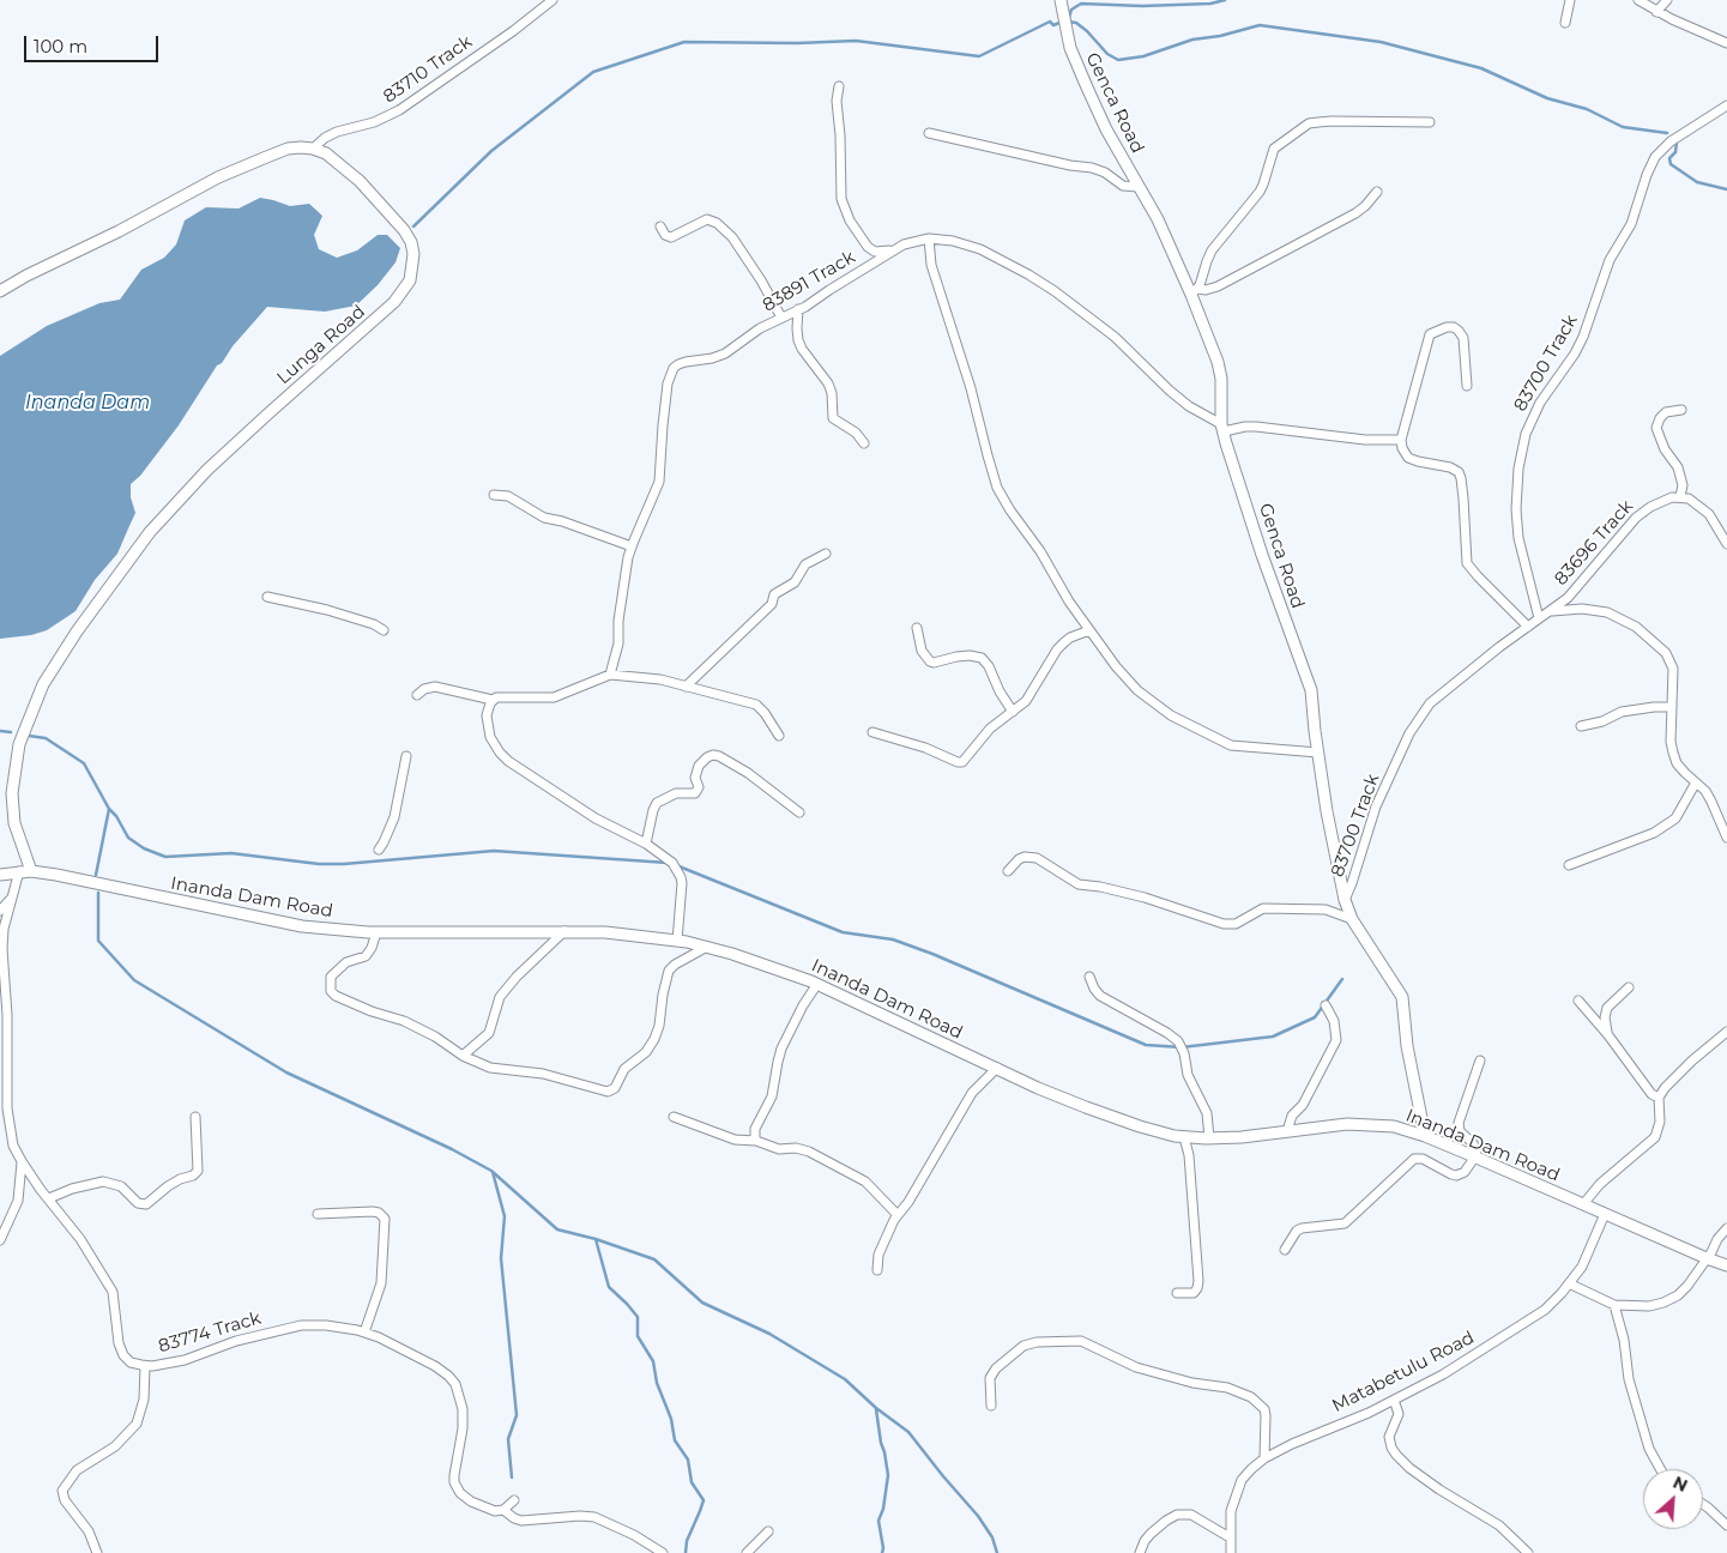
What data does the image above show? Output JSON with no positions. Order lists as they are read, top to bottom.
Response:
{
  "streets": {
    "street": [
      "83710 Track",
      "Genca Road",
      "83891 Track",
      "Lunga Road",
      "83700 Track",
      "83696 Track",
      "Inanda Dam Road",
      "83774 Track",
      "Matabetulu Road"
    ]
  },
  "crossings": [
    ["83710 Track", "Lunga Road"],
    ["Genca Road", "83891 Track"],
    ["Genca Road", "83700 Track"],
    ["Genca Road", "Inanda Dam Road"],
    ["Lunga Road", "Inanda Dam Road"],
    ["83700 Track", "83696 Track"],
    ["Inanda Dam Road", "83774 Track"],
    ["Inanda Dam Road", "Matabetulu Road"]
  ],
  "water": ["Inanda Dam"],
  "scale_bar": "100 m",
  "north": "top right"
}
